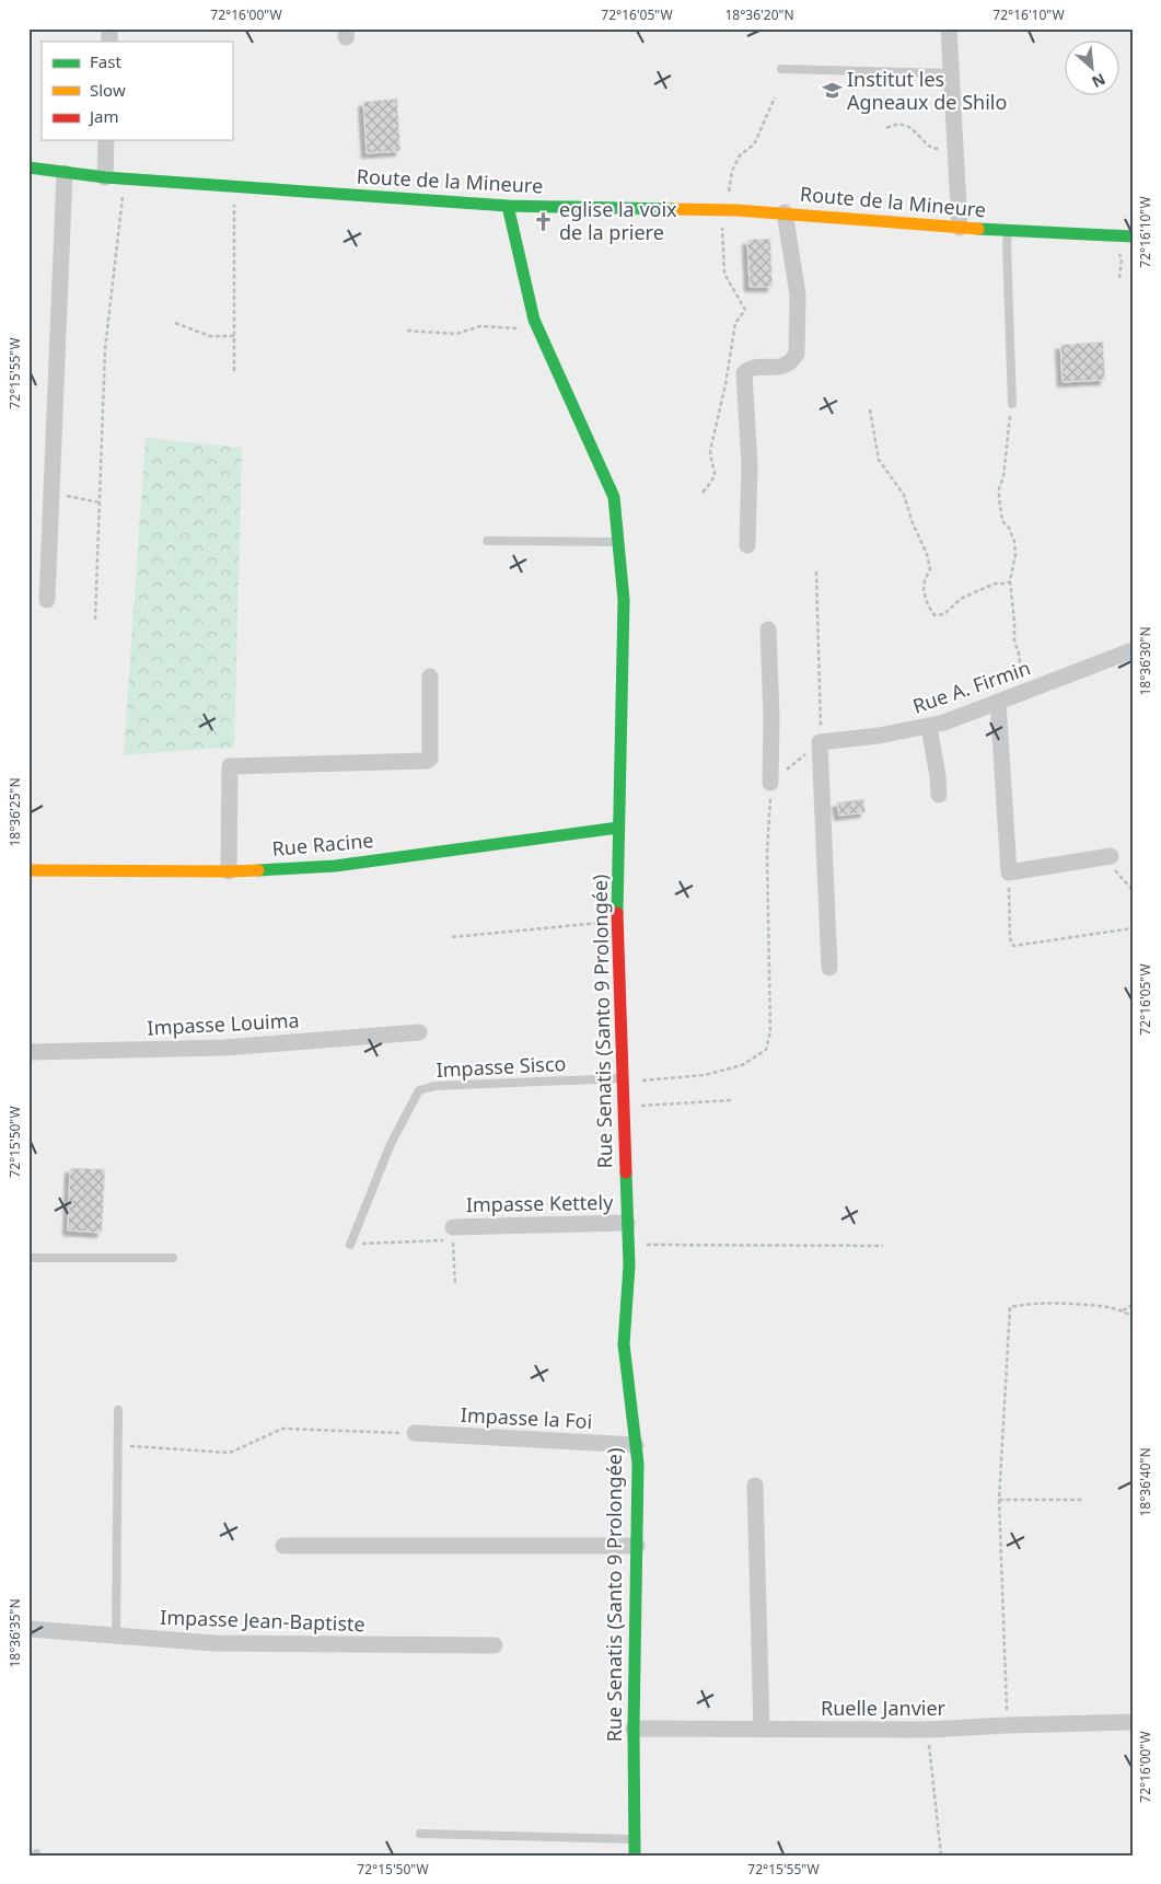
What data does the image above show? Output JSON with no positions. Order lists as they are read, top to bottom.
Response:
{
  "streets": {
    "street": [
      "Route de la Mineure",
      "Rue A. Firmin",
      "Rue Racine",
      "Rue Senatis (Santo 9 Prolongée)",
      "Impasse Louima",
      "Impasse Kettely",
      "Impasse la Foi",
      "Impasse Jean-Baptiste",
      "Ruelle Janvier"
    ],
    "lane": ["Impasse Sisco"]
  },
  "crossings": [
    ["Route de la Mineure", "Rue Senatis (Santo 9 Prolongée)"],
    ["Rue Racine", "Rue Senatis (Santo 9 Prolongée)"],
    ["Rue Senatis (Santo 9 Prolongée)", "Impasse Sisco"],
    ["Rue Senatis (Santo 9 Prolongée)", "Impasse Kettely"],
    ["Rue Senatis (Santo 9 Prolongée)", "Impasse la Foi"],
    ["Rue Senatis (Santo 9 Prolongée)", "Ruelle Janvier"]
  ],
  "places": {
    "school or university": ["Institut les Agneaux de Shilo"],
    "church": ["eglise la voix de la priere"]
  },
  "legend": ["Fast", "Slow", "Jam"],
  "north": "bottom right",
  "coordinates": [
    "72°16'00\"W",
    "72°16'05\"W",
    "18°36'20\"N",
    "72°16'10\"W",
    "72°15'55\"W",
    "18°36'30\"N",
    "18°36'25\"N",
    "72°15'50\"W",
    "18°36'40\"N",
    "18°36'35\"N"
  ]
}
